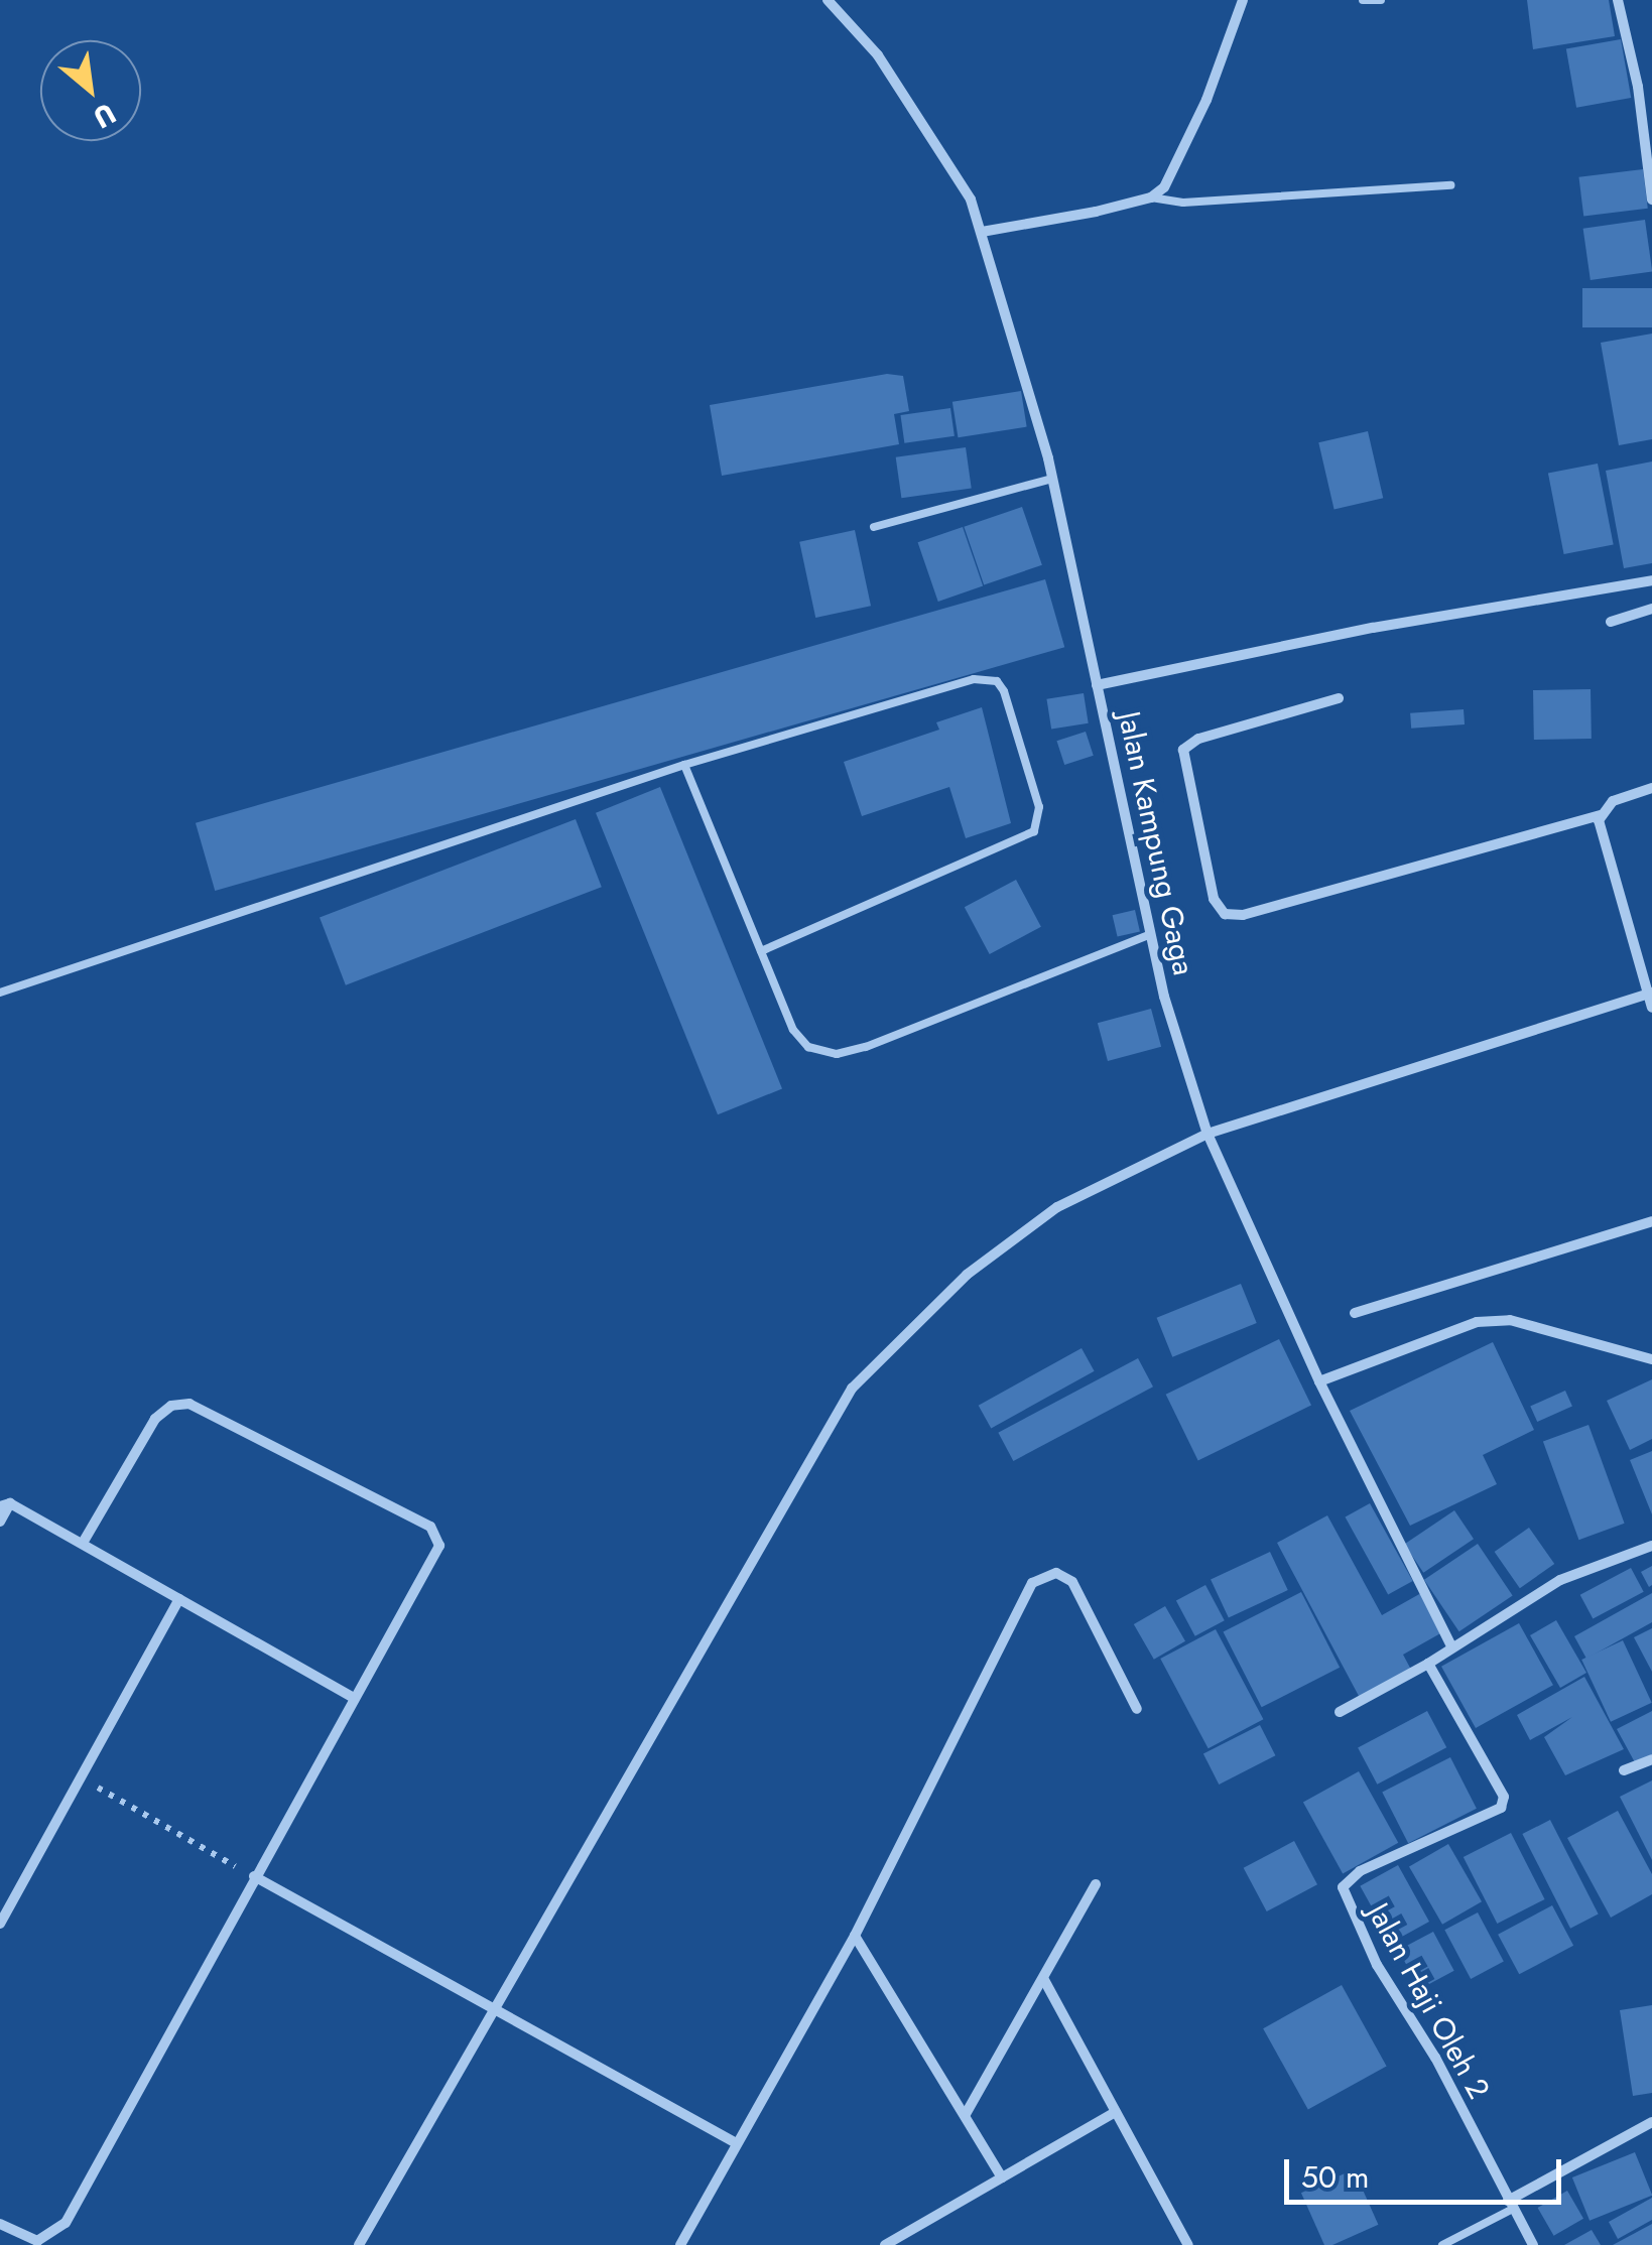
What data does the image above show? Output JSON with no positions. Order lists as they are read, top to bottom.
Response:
{
  "streets": {
    "street": ["Jalan Kampung Gaga", "Jalan Haji Oleh 2"]
  },
  "scale_bar": "50 m",
  "north": "bottom right"
}
